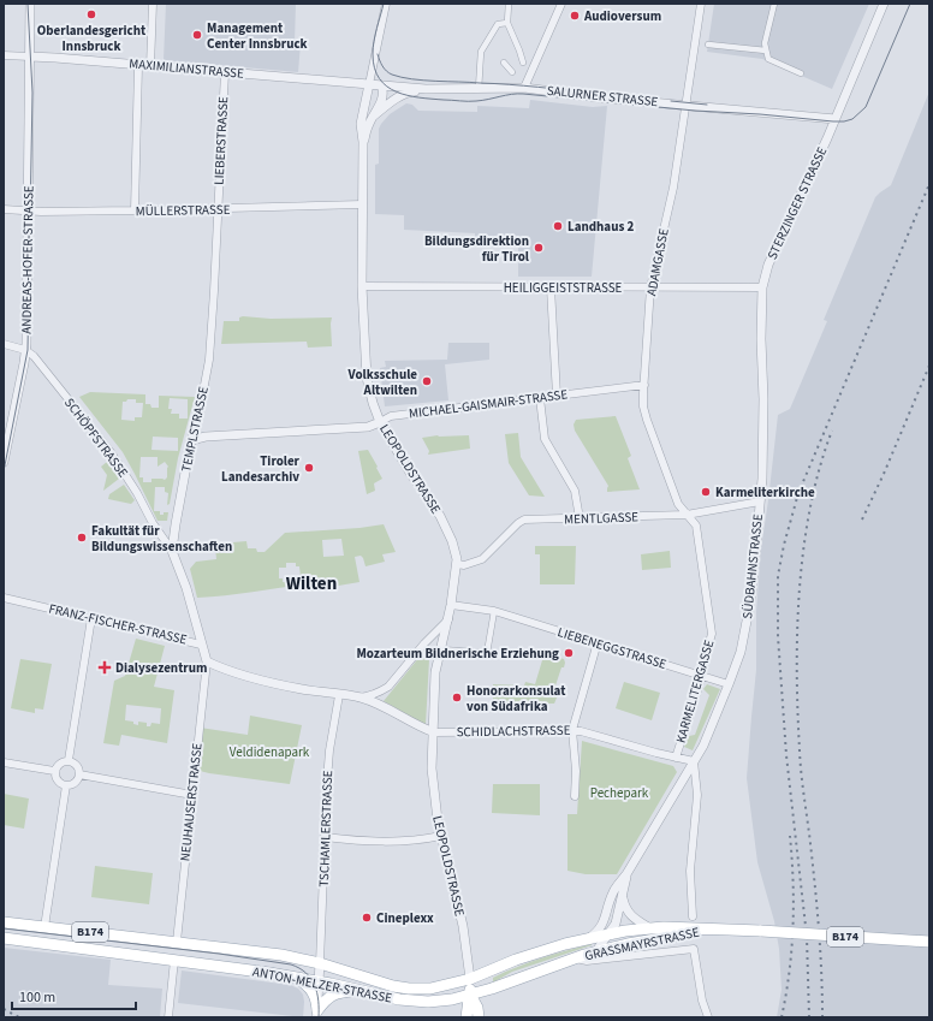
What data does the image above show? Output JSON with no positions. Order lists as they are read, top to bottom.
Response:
{
  "streets": {
    "main road": [
      "LEOPOLDSTRASSE",
      "B174",
      "GRASSMAYRSTRASSE",
      "ANTON-MELZER-STRASSE"
    ],
    "street": [
      "MAXIMILIANSTRASSE",
      "SALURNER STRASSE",
      "LIEBERSTRASSE",
      "STERZINGER STRASSE",
      "MÜLLERSTRASSE",
      "ANDREAS-HOFER-STRASSE",
      "ADAMGASSE",
      "HEILIGGEISTSTRASSE",
      "MICHAEL-GAISMAIR-STRASSE",
      "TEMPLSTRASSE",
      "SCHÖPFSTRASSE",
      "MENTLGASSE",
      "SÜDBAHNSTRASSE",
      "FRANZ-FISCHER-STRASSE",
      "LIEBENEGGSTRASSE",
      "KARMELITERGASSE",
      "SCHIDLACHSTRASSE",
      "NEUHAUSERSTRASSE",
      "TSCHAMLERSTRASSE"
    ]
  },
  "crossings": [
    ["MAXIMILIANSTRASSE", "SALURNER STRASSE"],
    ["MAXIMILIANSTRASSE", "LIEBERSTRASSE"],
    ["MAXIMILIANSTRASSE", "ANDREAS-HOFER-STRASSE"],
    ["MAXIMILIANSTRASSE", "LEOPOLDSTRASSE"],
    ["SALURNER STRASSE", "STERZINGER STRASSE"],
    ["SALURNER STRASSE", "ADAMGASSE"],
    ["SALURNER STRASSE", "LEOPOLDSTRASSE"],
    ["LIEBERSTRASSE", "MÜLLERSTRASSE"],
    ["LIEBERSTRASSE", "TEMPLSTRASSE"],
    ["STERZINGER STRASSE", "HEILIGGEISTSTRASSE"],
    ["STERZINGER STRASSE", "SÜDBAHNSTRASSE"],
    ["MÜLLERSTRASSE", "ANDREAS-HOFER-STRASSE"],
    ["MÜLLERSTRASSE", "TEMPLSTRASSE"],
    ["MÜLLERSTRASSE", "LEOPOLDSTRASSE"],
    ["ANDREAS-HOFER-STRASSE", "SCHÖPFSTRASSE"],
    ["ADAMGASSE", "HEILIGGEISTSTRASSE"],
    ["ADAMGASSE", "MICHAEL-GAISMAIR-STRASSE"],
    ["ADAMGASSE", "MENTLGASSE"],
    ["ADAMGASSE", "KARMELITERGASSE"],
    ["HEILIGGEISTSTRASSE", "LEOPOLDSTRASSE"],
    ["HEILIGGEISTSTRASSE", "SÜDBAHNSTRASSE"],
    ["MICHAEL-GAISMAIR-STRASSE", "TEMPLSTRASSE"],
    ["MICHAEL-GAISMAIR-STRASSE", "LEOPOLDSTRASSE"],
    ["TEMPLSTRASSE", "SCHÖPFSTRASSE"],
    ["TEMPLSTRASSE", "FRANZ-FISCHER-STRASSE"],
    ["LEOPOLDSTRASSE", "MENTLGASSE"],
    ["LEOPOLDSTRASSE", "LIEBENEGGSTRASSE"],
    ["LEOPOLDSTRASSE", "SCHIDLACHSTRASSE"],
    ["LEOPOLDSTRASSE", "GRASSMAYRSTRASSE"],
    ["LEOPOLDSTRASSE", "ANTON-MELZER-STRASSE"],
    ["MENTLGASSE", "SÜDBAHNSTRASSE"],
    ["MENTLGASSE", "KARMELITERGASSE"],
    ["SÜDBAHNSTRASSE", "LIEBENEGGSTRASSE"],
    ["SÜDBAHNSTRASSE", "KARMELITERGASSE"],
    ["SÜDBAHNSTRASSE", "GRASSMAYRSTRASSE"],
    ["FRANZ-FISCHER-STRASSE", "NEUHAUSERSTRASSE"],
    ["LIEBENEGGSTRASSE", "KARMELITERGASSE"],
    ["KARMELITERGASSE", "SCHIDLACHSTRASSE"],
    ["NEUHAUSERSTRASSE", "B174"],
    ["NEUHAUSERSTRASSE", "ANTON-MELZER-STRASSE"],
    ["TSCHAMLERSTRASSE", "ANTON-MELZER-STRASSE"],
    ["B174", "ANTON-MELZER-STRASSE"],
    ["GRASSMAYRSTRASSE", "ANTON-MELZER-STRASSE"]
  ],
  "districts": ["Wilten"],
  "parks": ["Veldidenapark", "Pechepark"],
  "places": {
    "other": [
      "Oberlandesgericht Innsbruck",
      "Audioversum",
      "Management Center Innsbruck",
      "Landhaus 2",
      "Bildungsdirektion für Tirol",
      "Volksschule Altwilten",
      "Tiroler Landesarchiv",
      "Karmeliterkirche",
      "Fakultät für Bildungswissenschaften",
      "Mozarteum Bildnerische Erziehung",
      "Honorarkonsulat von Südafrika",
      "Cineplexx"
    ],
    "health": ["Dialysezentrum"]
  },
  "scale_bar": "100 m"
}
